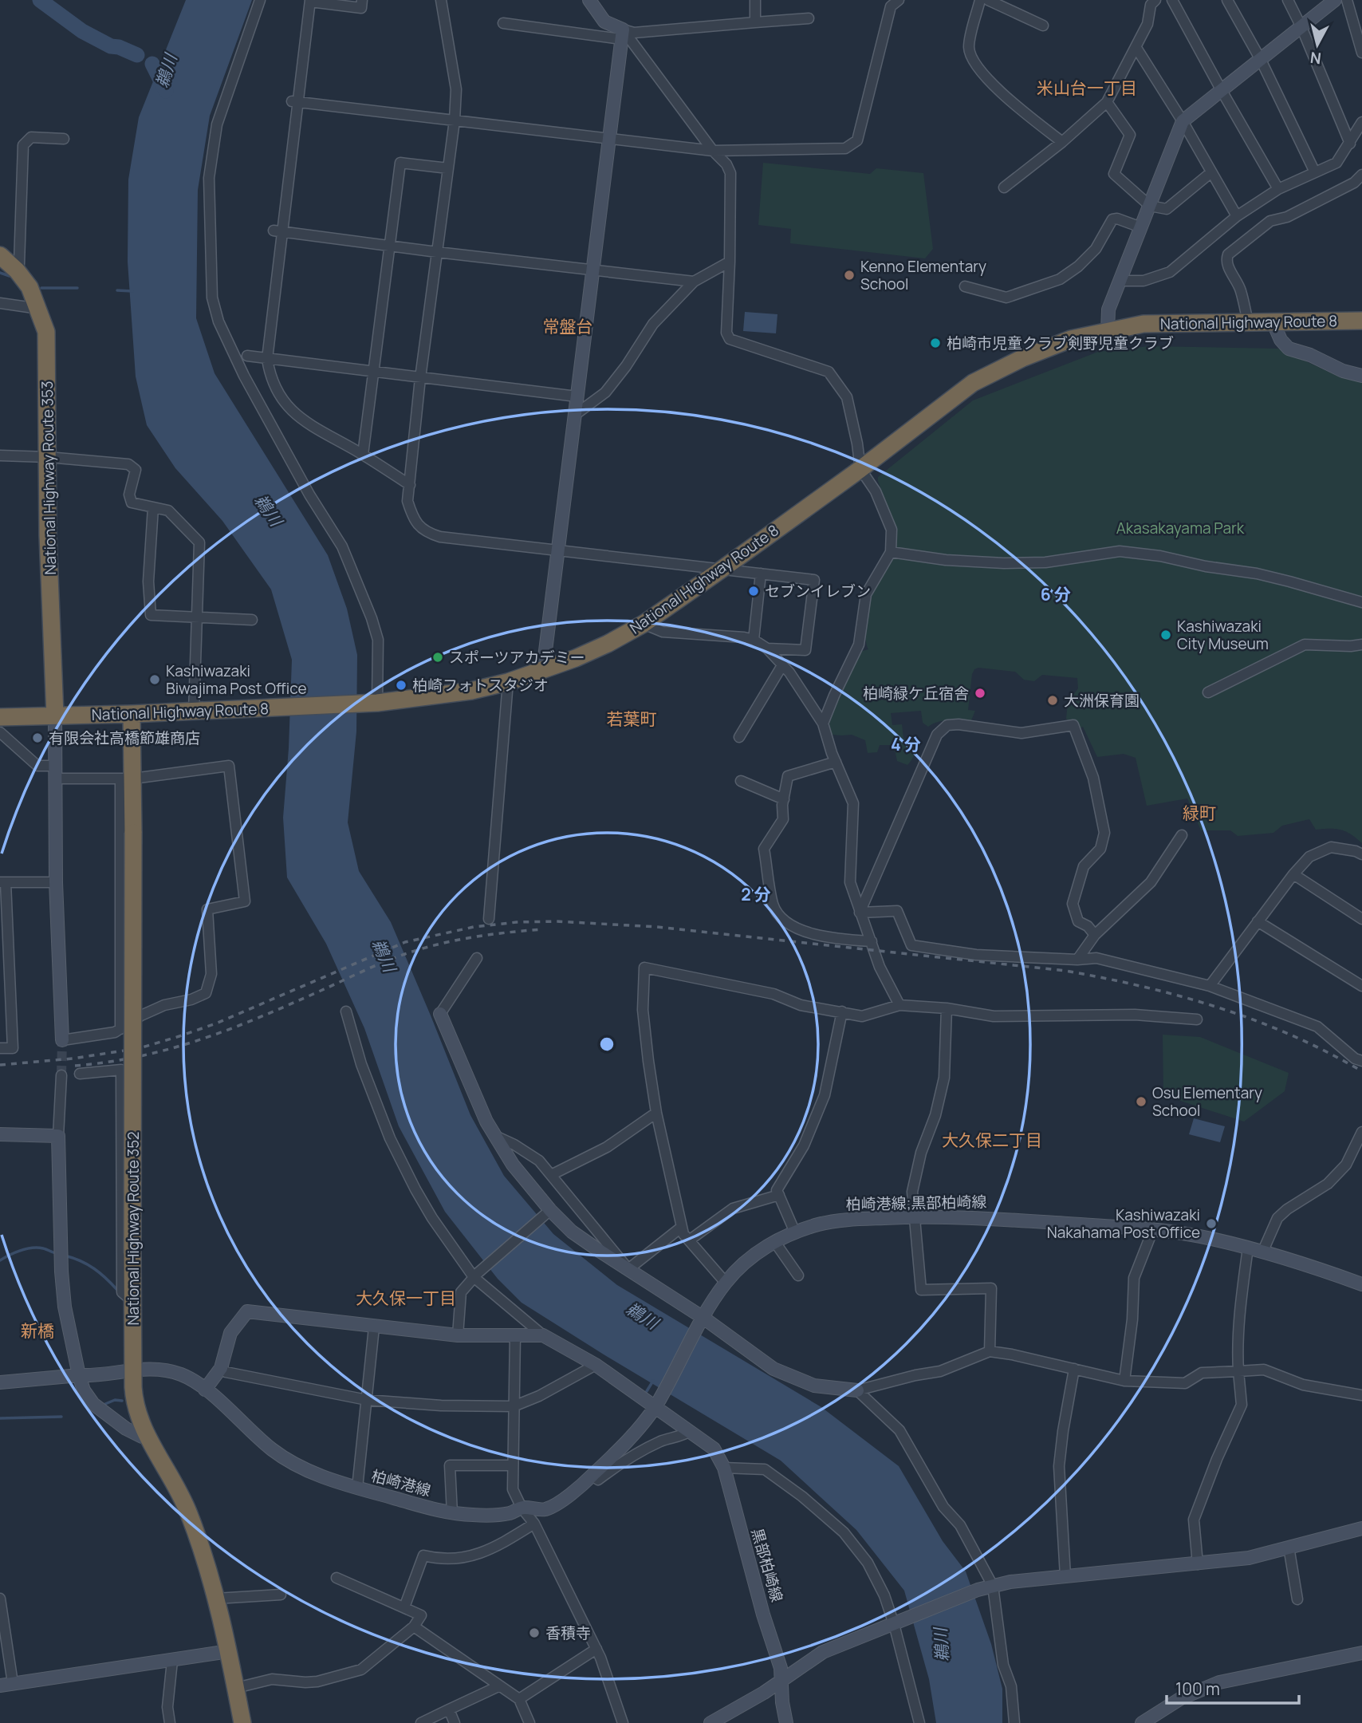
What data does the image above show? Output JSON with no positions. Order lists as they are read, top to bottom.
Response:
{
  "streets": {
    "highway": ["National Highway Route 8", "National Highway Route 353", "National Highway Route 352"],
    "street": ["柏崎港線;黒部柏崎線", "柏崎港線", "黒部柏崎線"]
  },
  "crossings": [
    ["National Highway Route 8", "National Highway Route 353"],
    ["National Highway Route 8", "National Highway Route 352"],
    ["柏崎港線;黒部柏崎線", "柏崎港線"],
    ["柏崎港線;黒部柏崎線", "黒部柏崎線"],
    ["National Highway Route 352", "柏崎港線"],
    ["柏崎港線", "黒部柏崎線"]
  ],
  "districts": [
    "米山台一丁目",
    "常盤台",
    "若葉町",
    "緑町",
    "大久保二丁目",
    "大久保一丁目",
    "新橋"
  ],
  "water": ["鵜川"],
  "parks": ["Akasakayama Park"],
  "places": [
    "Kenno Elementary School",
    "柏崎市児童クラブ剣野児童クラブ",
    "セブンイレブン",
    "Kashiwazaki City Museum",
    "スポーツアカデミー",
    "Kashiwazaki Biwajima Post Office",
    "柏崎フォトスタジオ",
    "柏崎緑ケ丘宿舎",
    "大洲保育園",
    "有限会社高橋節雄商店",
    "Osu Elementary School",
    "Kashiwazaki Nakahama Post Office",
    "香積寺"
  ],
  "scale_bar": "100 m",
  "north": "bottom",
  "rings": ["6 分", "4 分", "2 分"]
}
